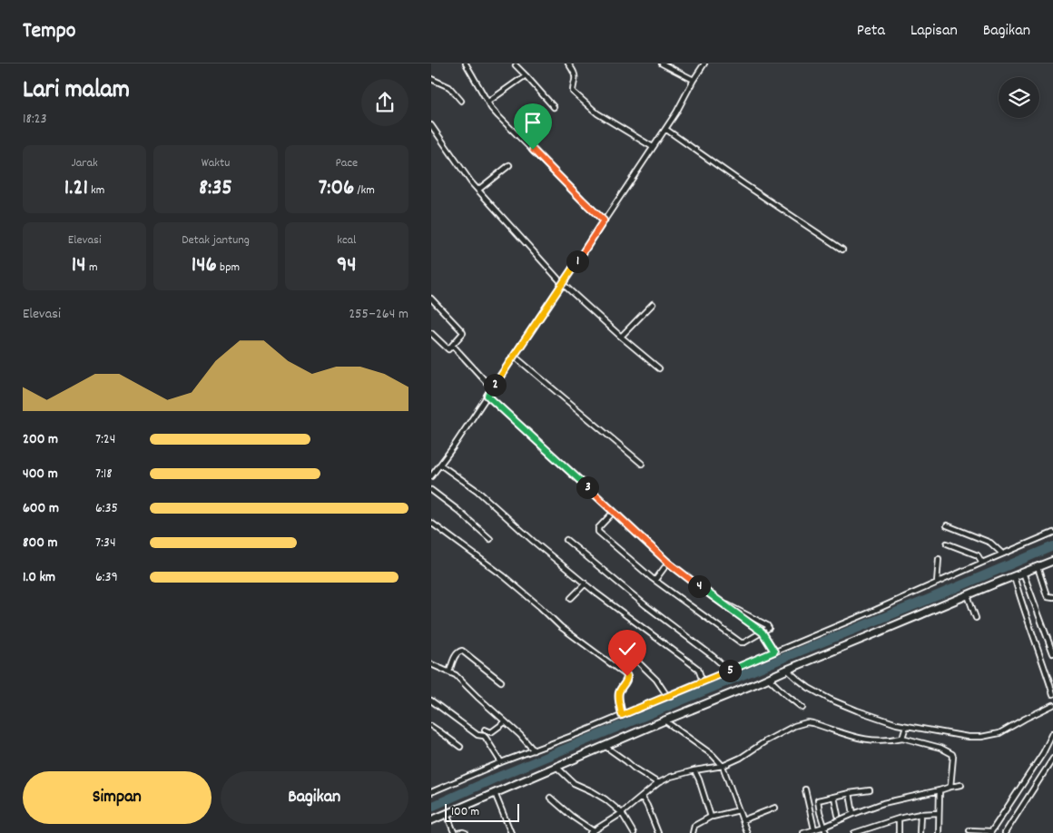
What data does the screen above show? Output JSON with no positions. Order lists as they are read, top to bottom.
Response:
{
  "scale_bar": "100 m",
  "page": {
    "header": "Tempo",
    "nav": ["Peta", "Lapisan", "Bagikan"],
    "heading": ["Lari malam", "18:23"],
    "stats": [
      ["Jarak", "1.21 km"],
      ["Waktu", "8:35"],
      ["Pace", "7:06 /km"],
      ["Elevasi", "14 m"],
      ["Detak jantung", "146 bpm"],
      ["kcal", "94"]
    ],
    "pins": [
      "1",
      "2",
      "3",
      "4",
      "5"
    ],
    "chart": ["Elevasi", "255–264 m"],
    "list": [
      {
        "name": "200 m",
        "note": "7:24"
      },
      {
        "name": "400 m",
        "note": "7:18"
      },
      {
        "name": "600 m",
        "note": "6:35"
      },
      {
        "name": "800 m",
        "note": "7:34"
      },
      {
        "name": "1.0 km",
        "note": "6:39"
      }
    ],
    "buttons": ["Simpan", "Bagikan"],
    "scale": "100 m"
  }
}
